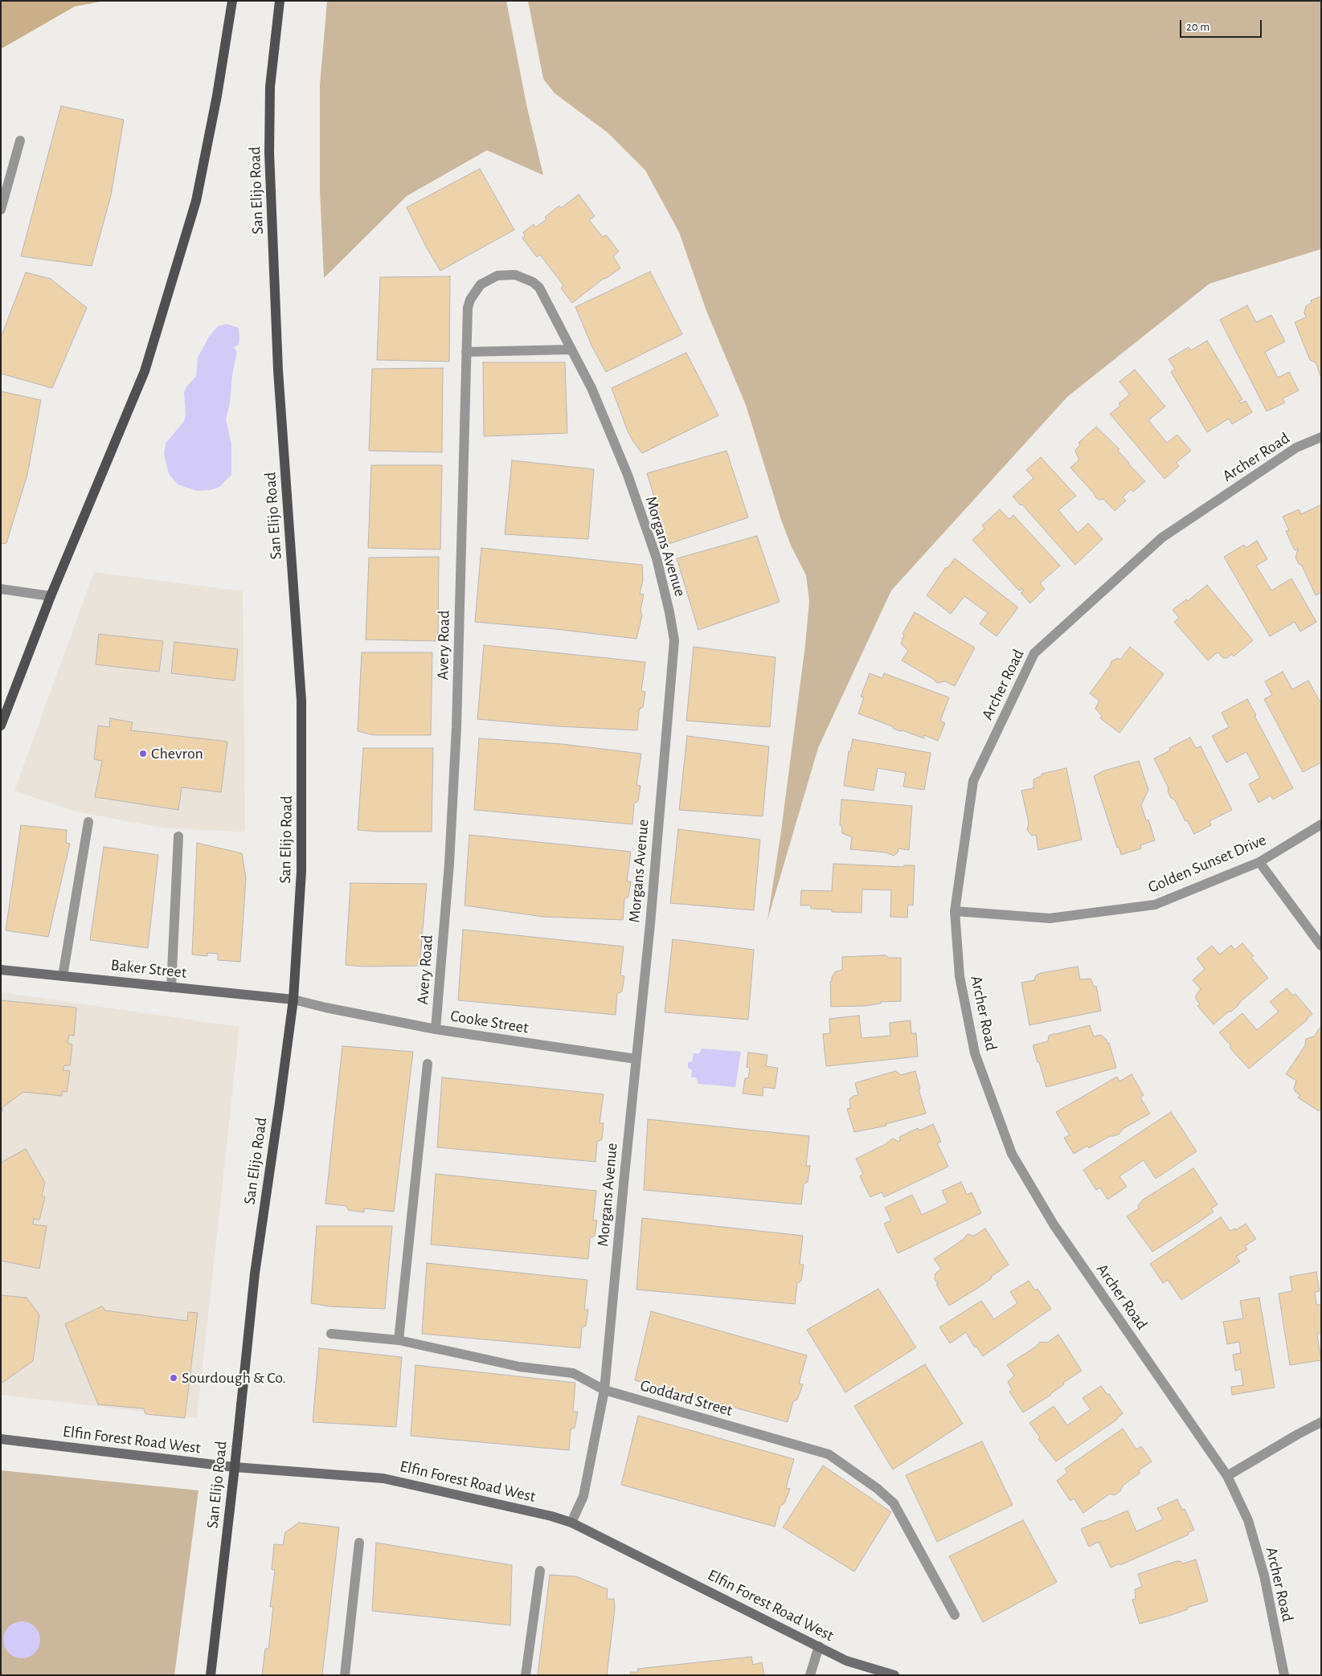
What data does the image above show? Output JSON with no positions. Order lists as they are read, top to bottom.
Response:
{
  "streets": {
    "main road": ["San Elijo Road"],
    "street": [
      "Archer Road",
      "Morgans Avenue",
      "Avery Road",
      "Golden Sunset Drive",
      "Baker Street",
      "Cooke Street",
      "Goddard Street",
      "Elfin Forest Road West"
    ]
  },
  "crossings": [
    ["San Elijo Road", "Baker Street"],
    ["San Elijo Road", "Cooke Street"],
    ["San Elijo Road", "Elfin Forest Road West"],
    ["Archer Road", "Golden Sunset Drive"],
    ["Morgans Avenue", "Avery Road"],
    ["Morgans Avenue", "Cooke Street"],
    ["Morgans Avenue", "Goddard Street"],
    ["Morgans Avenue", "Elfin Forest Road West"],
    ["Avery Road", "Cooke Street"],
    ["Baker Street", "Cooke Street"]
  ],
  "places": ["Chevron", "Sourdough & Co."],
  "scale_bar": "20 m"
}
